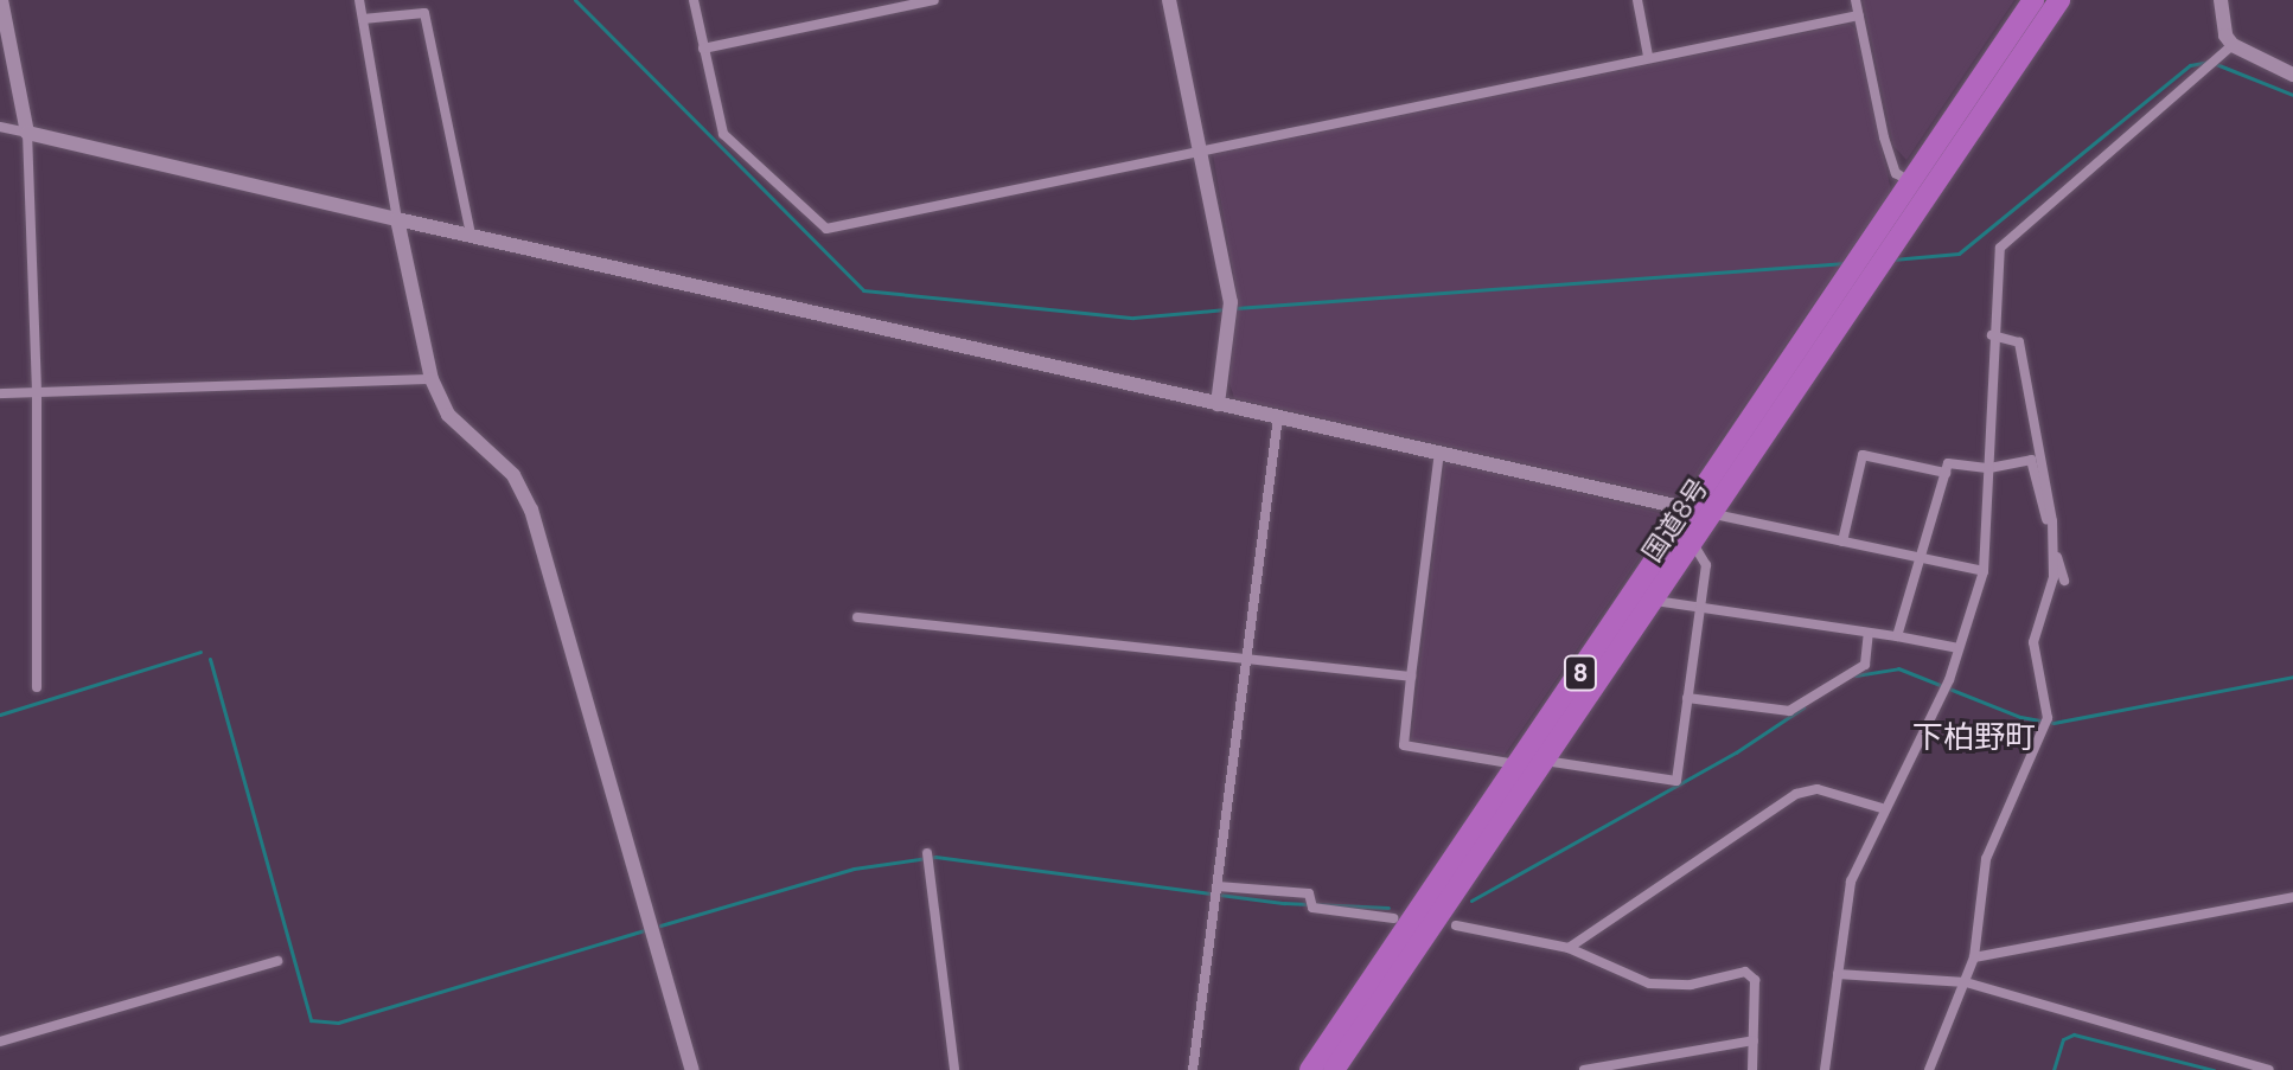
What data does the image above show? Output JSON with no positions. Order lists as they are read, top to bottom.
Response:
{
  "streets": {
    "highway": ["国道8号", "8"]
  },
  "districts": ["下柏野町"]
}
